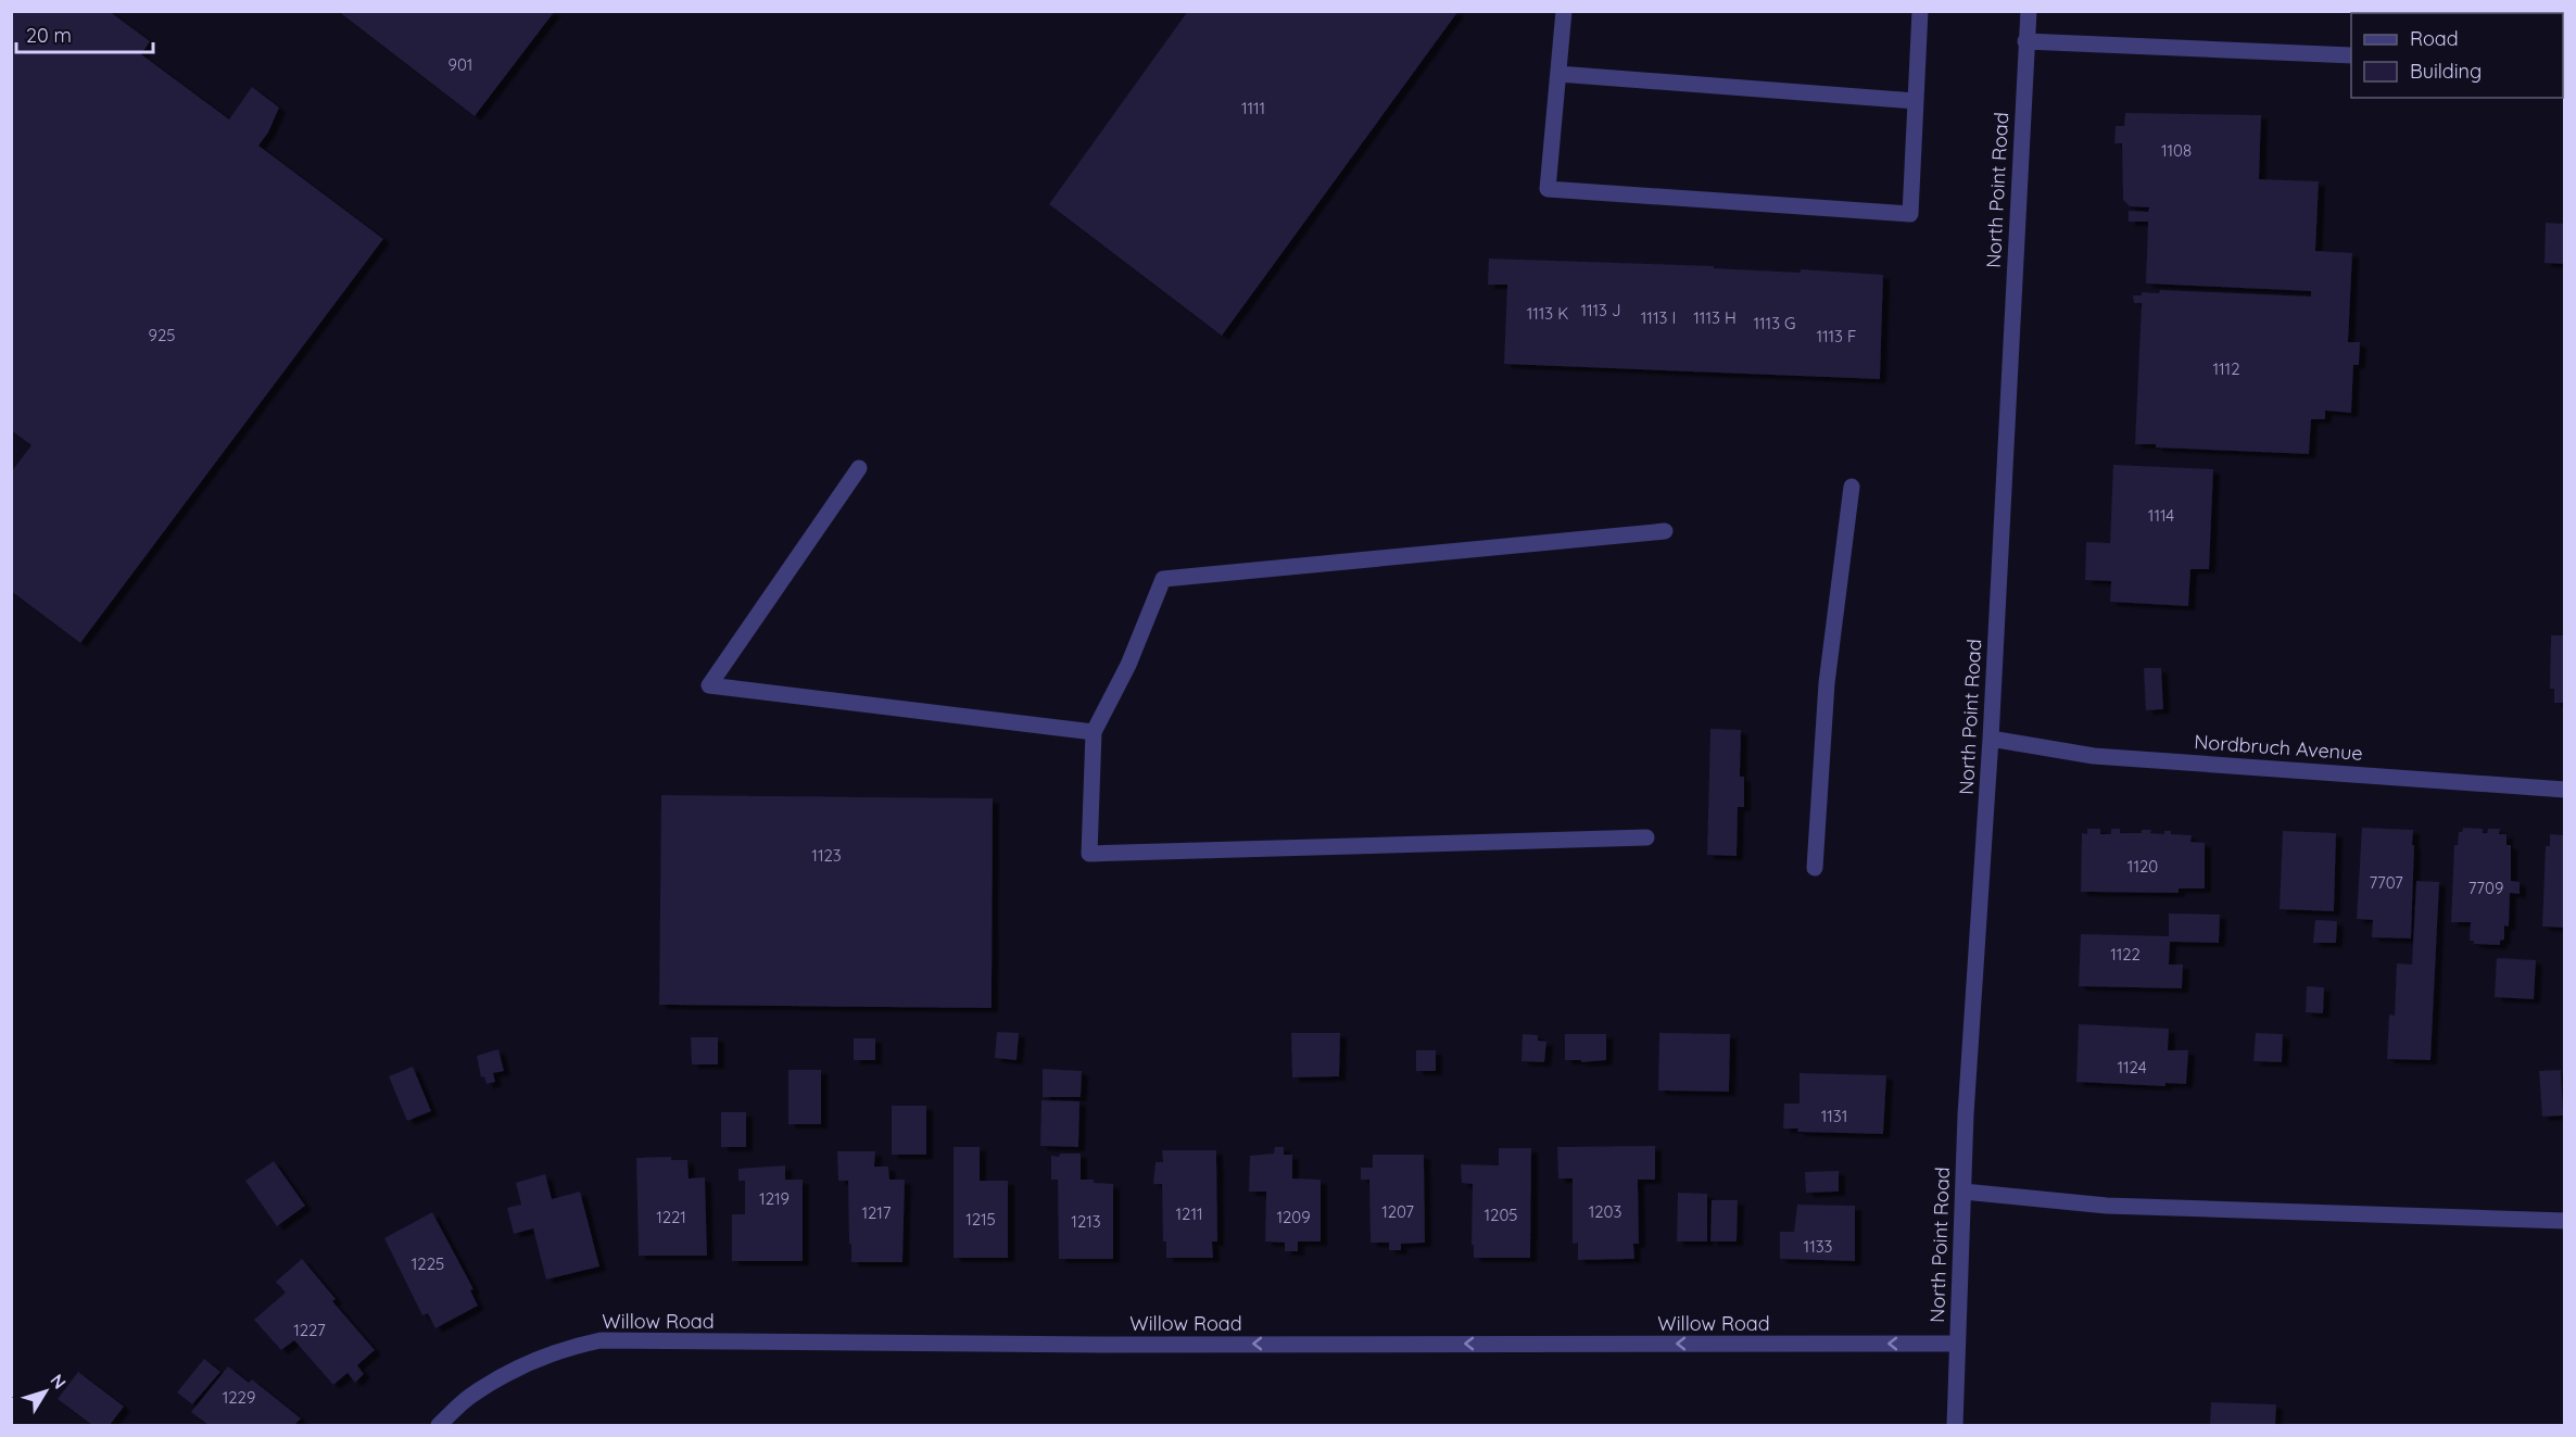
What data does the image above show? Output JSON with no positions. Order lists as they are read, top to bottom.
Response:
{
  "streets": {
    "street": ["North Point Road", "Nordbruch Avenue", "Willow Road"]
  },
  "crossings": [
    ["North Point Road", "Nordbruch Avenue"],
    ["North Point Road", "Willow Road"]
  ],
  "one_way": ["Willow Road"],
  "house_numbers": [
    "901",
    "1111",
    "1108",
    "1113 J",
    "1113 K",
    "1113 I",
    "1113 H",
    "1113 G",
    "925",
    "1113 F",
    "1112",
    "1114",
    "1123",
    "1120",
    "7707",
    "7709",
    "1122",
    "1124",
    "1131",
    "1219",
    "1207",
    "1203",
    "1217",
    "1211",
    "1205",
    "1221",
    "1209",
    "1215",
    "1213",
    "1133",
    "1225",
    "1227",
    "1229"
  ],
  "legend": ["Road", "Building"],
  "scale_bar": "20 m",
  "north": "top right"
}
